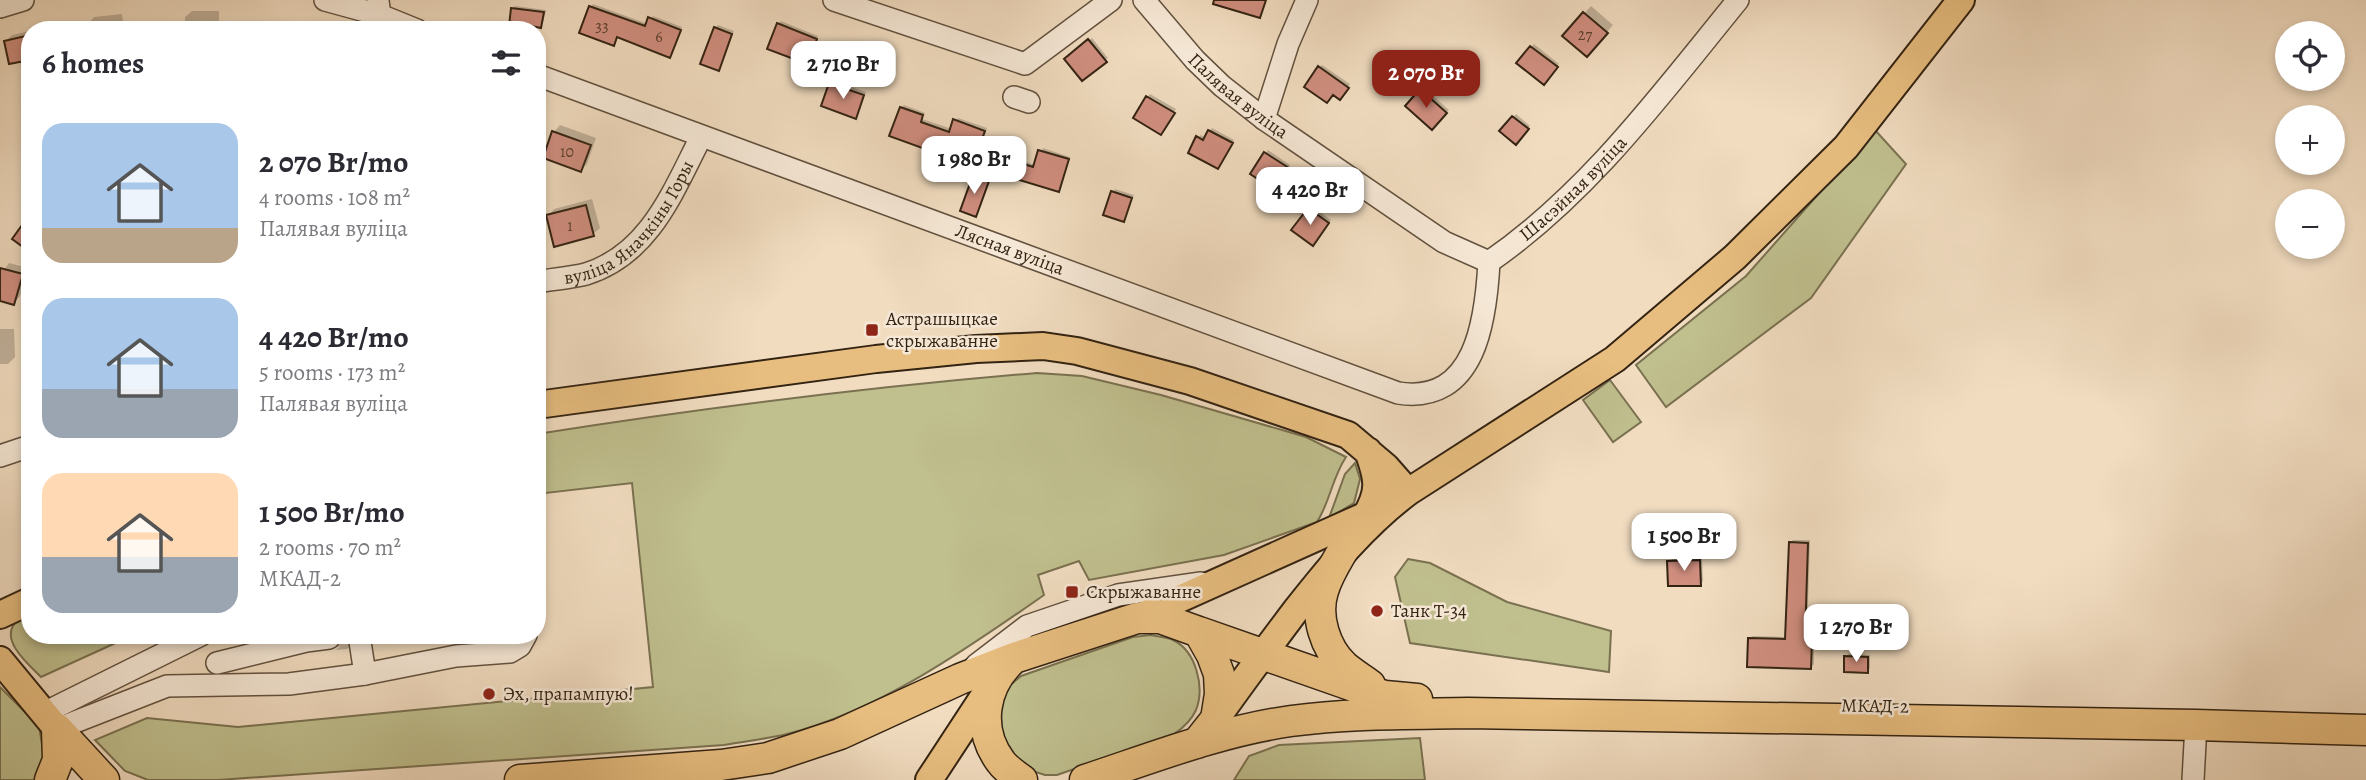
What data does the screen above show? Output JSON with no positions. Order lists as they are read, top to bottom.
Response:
{
  "streets": {
    "highway": ["МКАД-2"],
    "street": [
      "Палявая вуліца",
      "Шасэйная вуліца",
      "вуліца Яначкіны Горы",
      "Лясная вуліца"
    ]
  },
  "crossings": [
    ["Палявая вуліца", "Шасэйная вуліца"],
    ["Палявая вуліца", "Лясная вуліца"],
    ["Шасэйная вуліца", "Лясная вуліца"],
    ["вуліца Яначкіны Горы", "Лясная вуліца"]
  ],
  "places": {
    "transit": ["Астрашыцкае скрыжаванне", "Скрыжаванне"],
    "other": ["Танк Т-34", "Эх, прапампую!"]
  },
  "house_numbers": [
    "33",
    "27",
    "6",
    "10",
    "1"
  ],
  "page": {
    "map_buttons": ["+", "−"],
    "heading": "6 homes",
    "price": [
      "2 710 Br",
      "2 070 Br",
      "1 980 Br",
      "4 420 Br",
      "1 500 Br",
      "1 270 Br"
    ],
    "list": [
      {
        "name": "2 070 Br/mo",
        "note": "4 rooms · 108 m² · Палявая вуліца"
      },
      {
        "name": "4 420 Br/mo",
        "note": "5 rooms · 173 m² · Палявая вуліца"
      },
      {
        "name": "1 500 Br/mo",
        "note": "2 rooms · 70 m² · МКАД-2"
      }
    ]
  }
}
